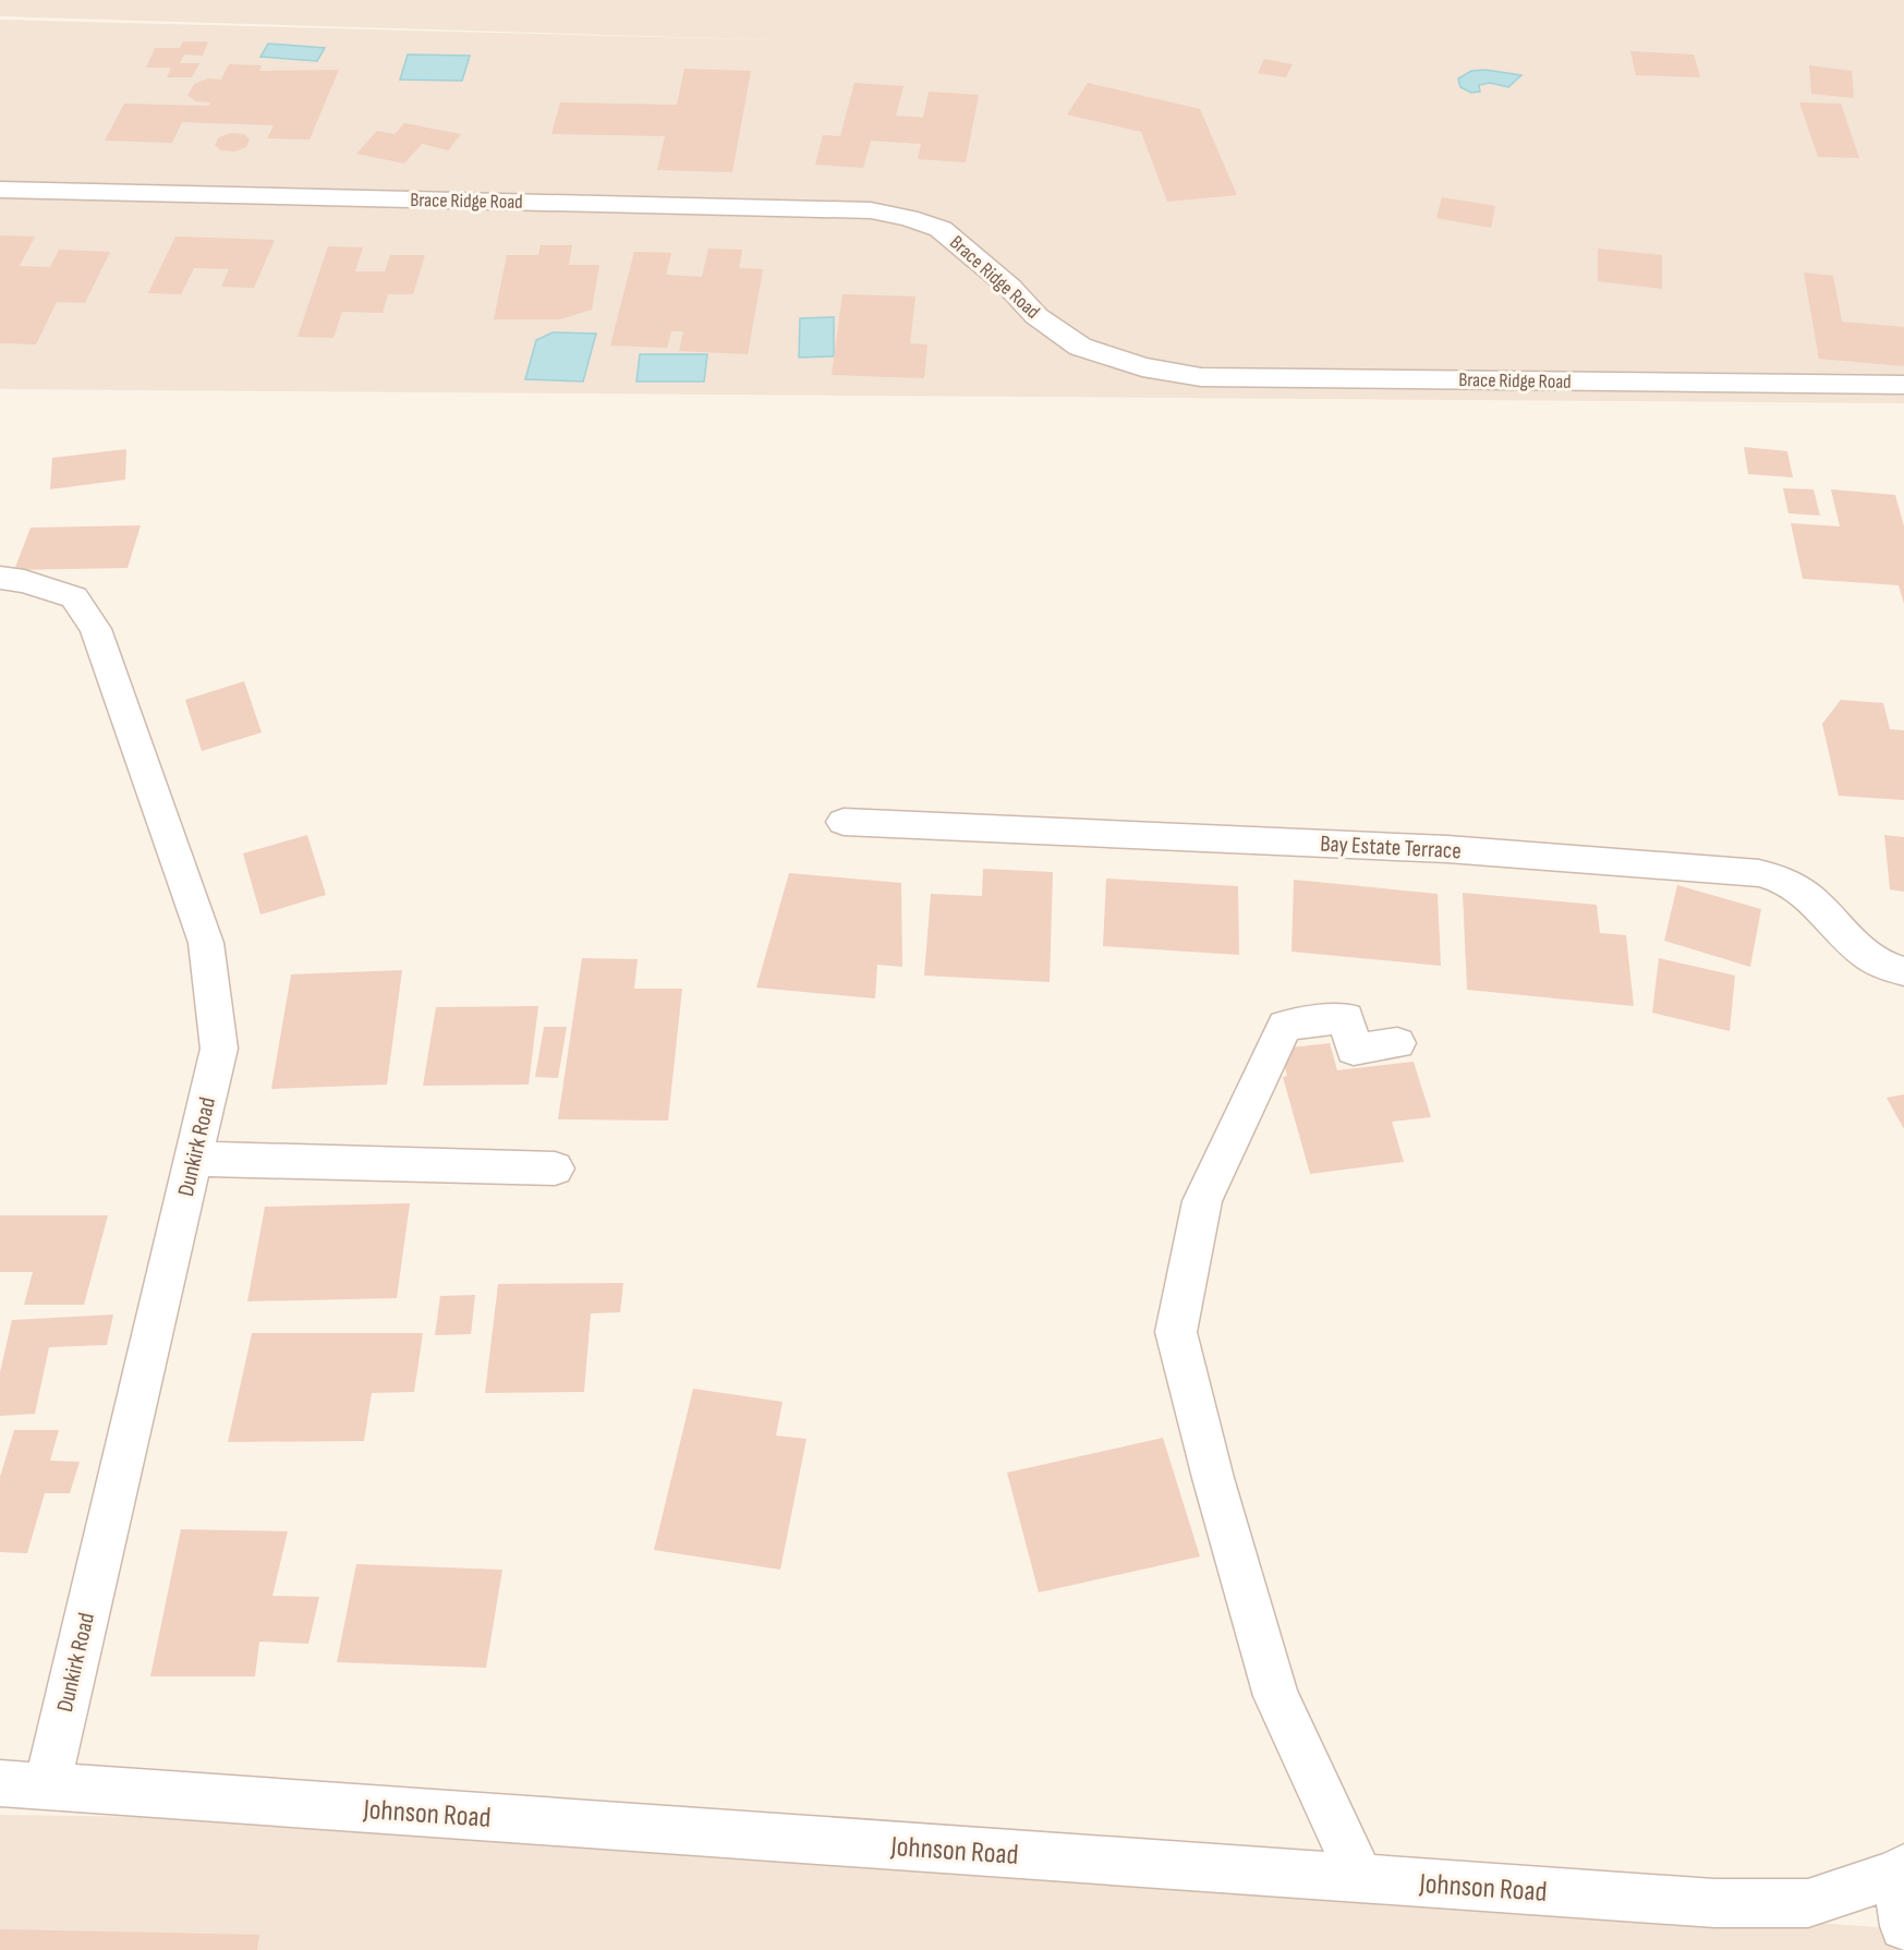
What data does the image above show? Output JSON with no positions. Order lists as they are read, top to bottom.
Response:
{
  "streets": {
    "street": [
      "Brace Ridge Road",
      "Bay Estate Terrace",
      "Dunkirk Road",
      "Johnson Road"
    ]
  },
  "crossings": [
    ["Dunkirk Road", "Johnson Road"]
  ]
}
